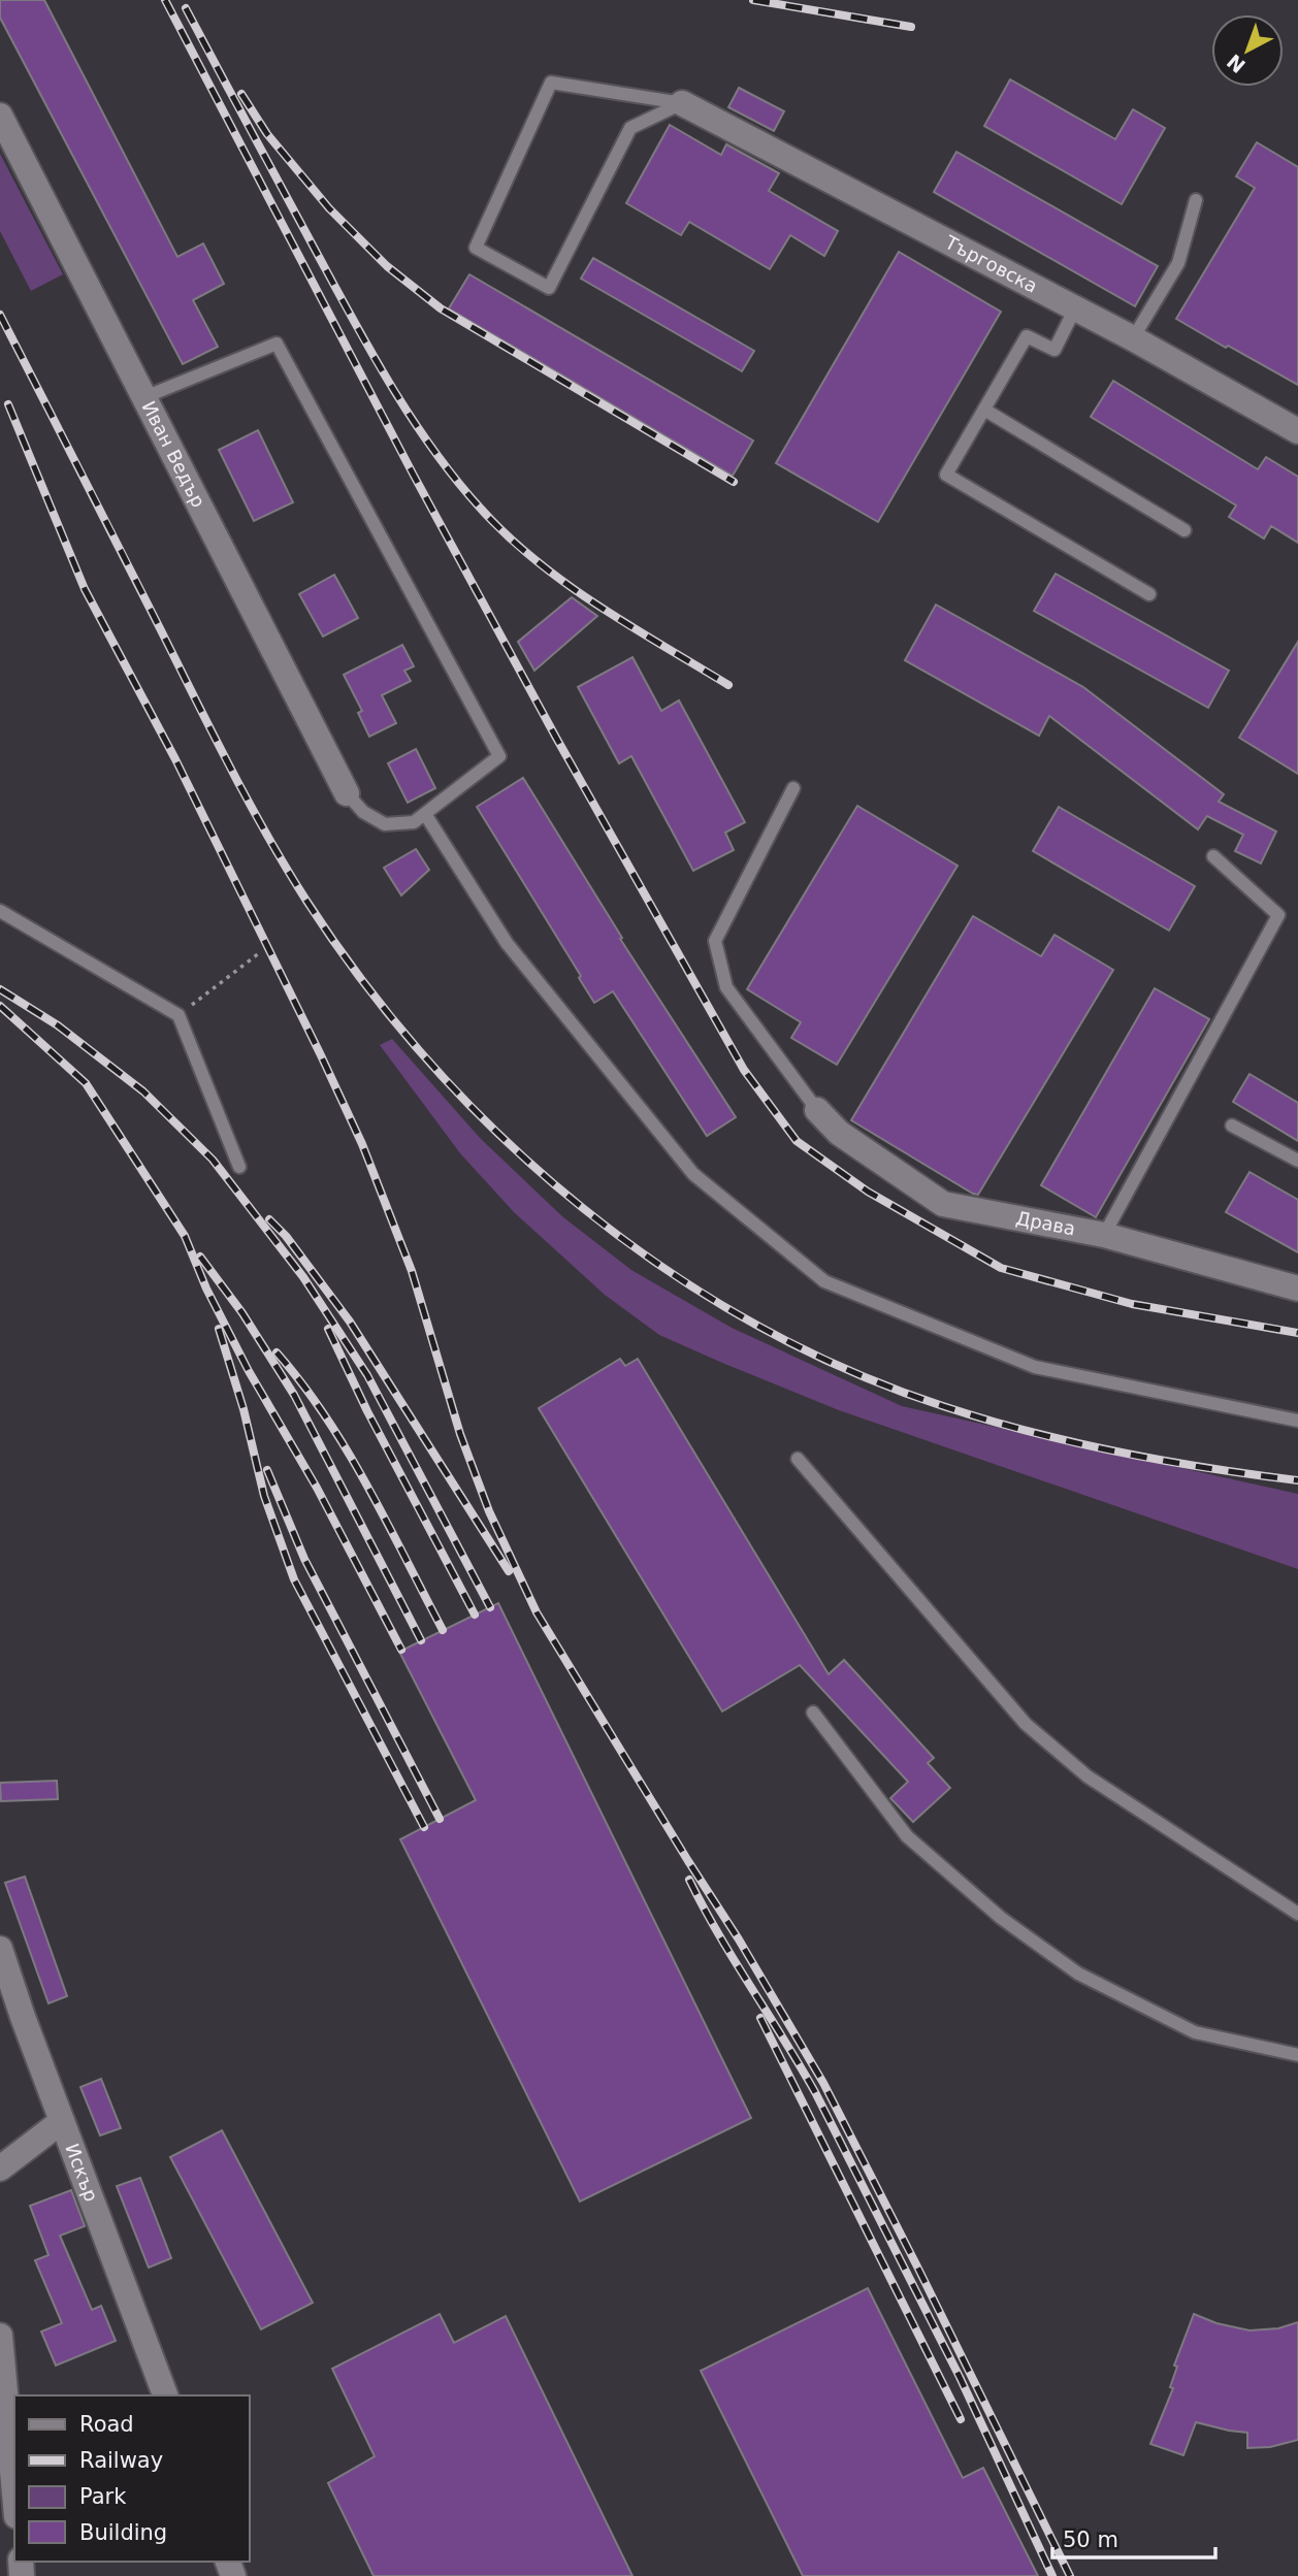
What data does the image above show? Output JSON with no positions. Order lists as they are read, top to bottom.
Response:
{
  "streets": {
    "street": [
      "Търговска",
      "Иван Ведър",
      "Драва",
      "Искър"
    ]
  },
  "legend": [
    "Road",
    "Railway",
    "Park",
    "Building"
  ],
  "scale_bar": "50 m",
  "north": "bottom left"
}
